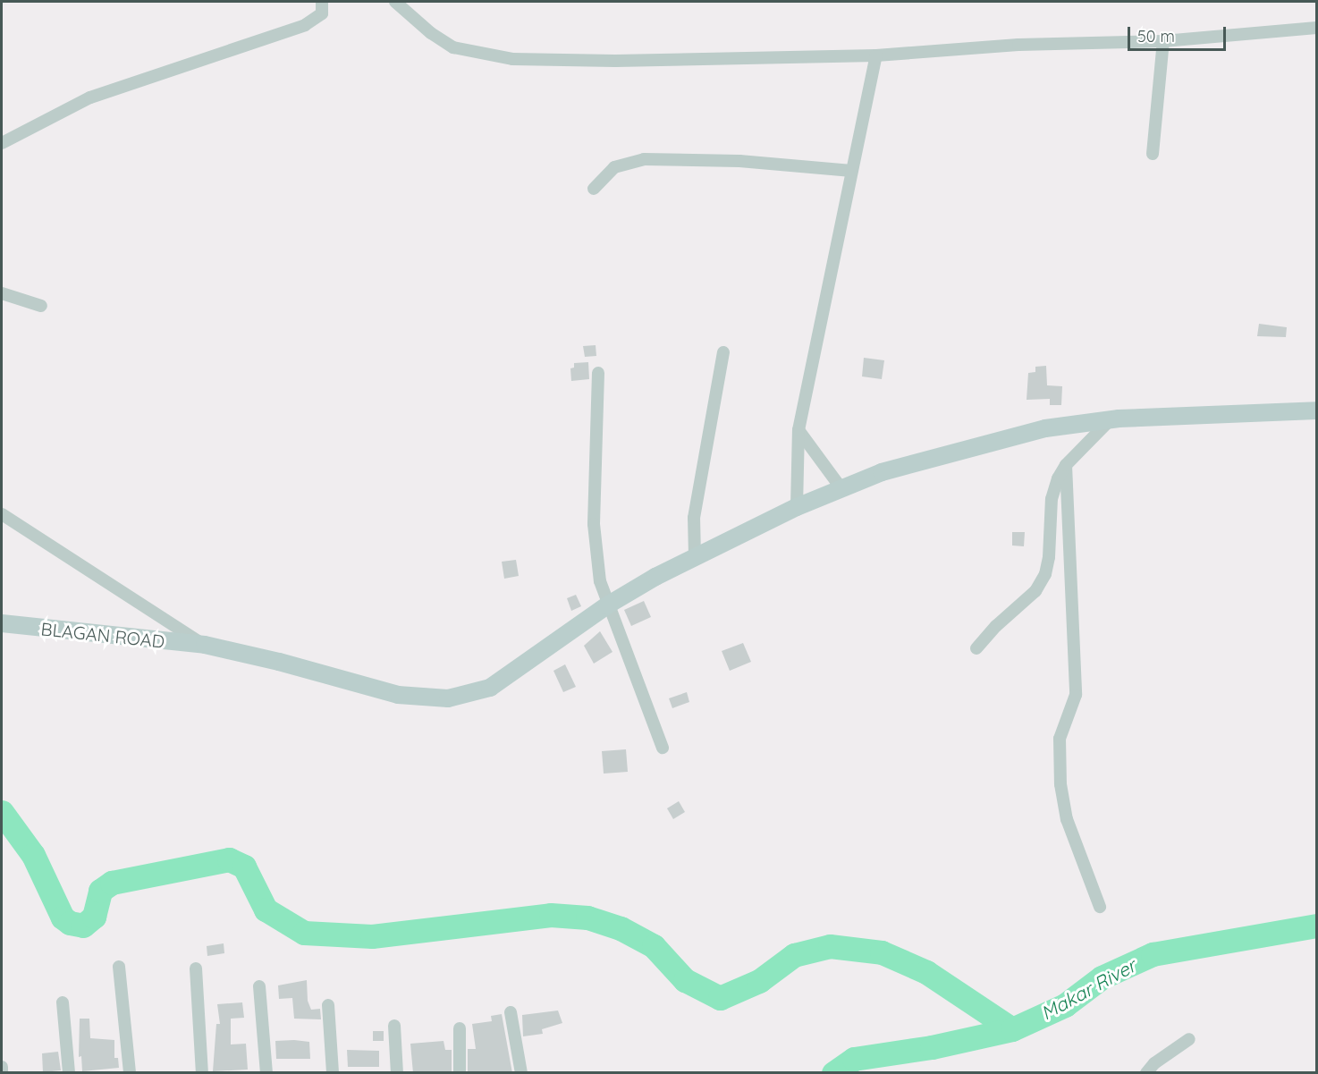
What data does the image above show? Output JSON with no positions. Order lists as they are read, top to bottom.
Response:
{
  "streets": {
    "street": ["BLAGAN ROAD"]
  },
  "water": ["Makar River"],
  "scale_bar": "50 m"
}
